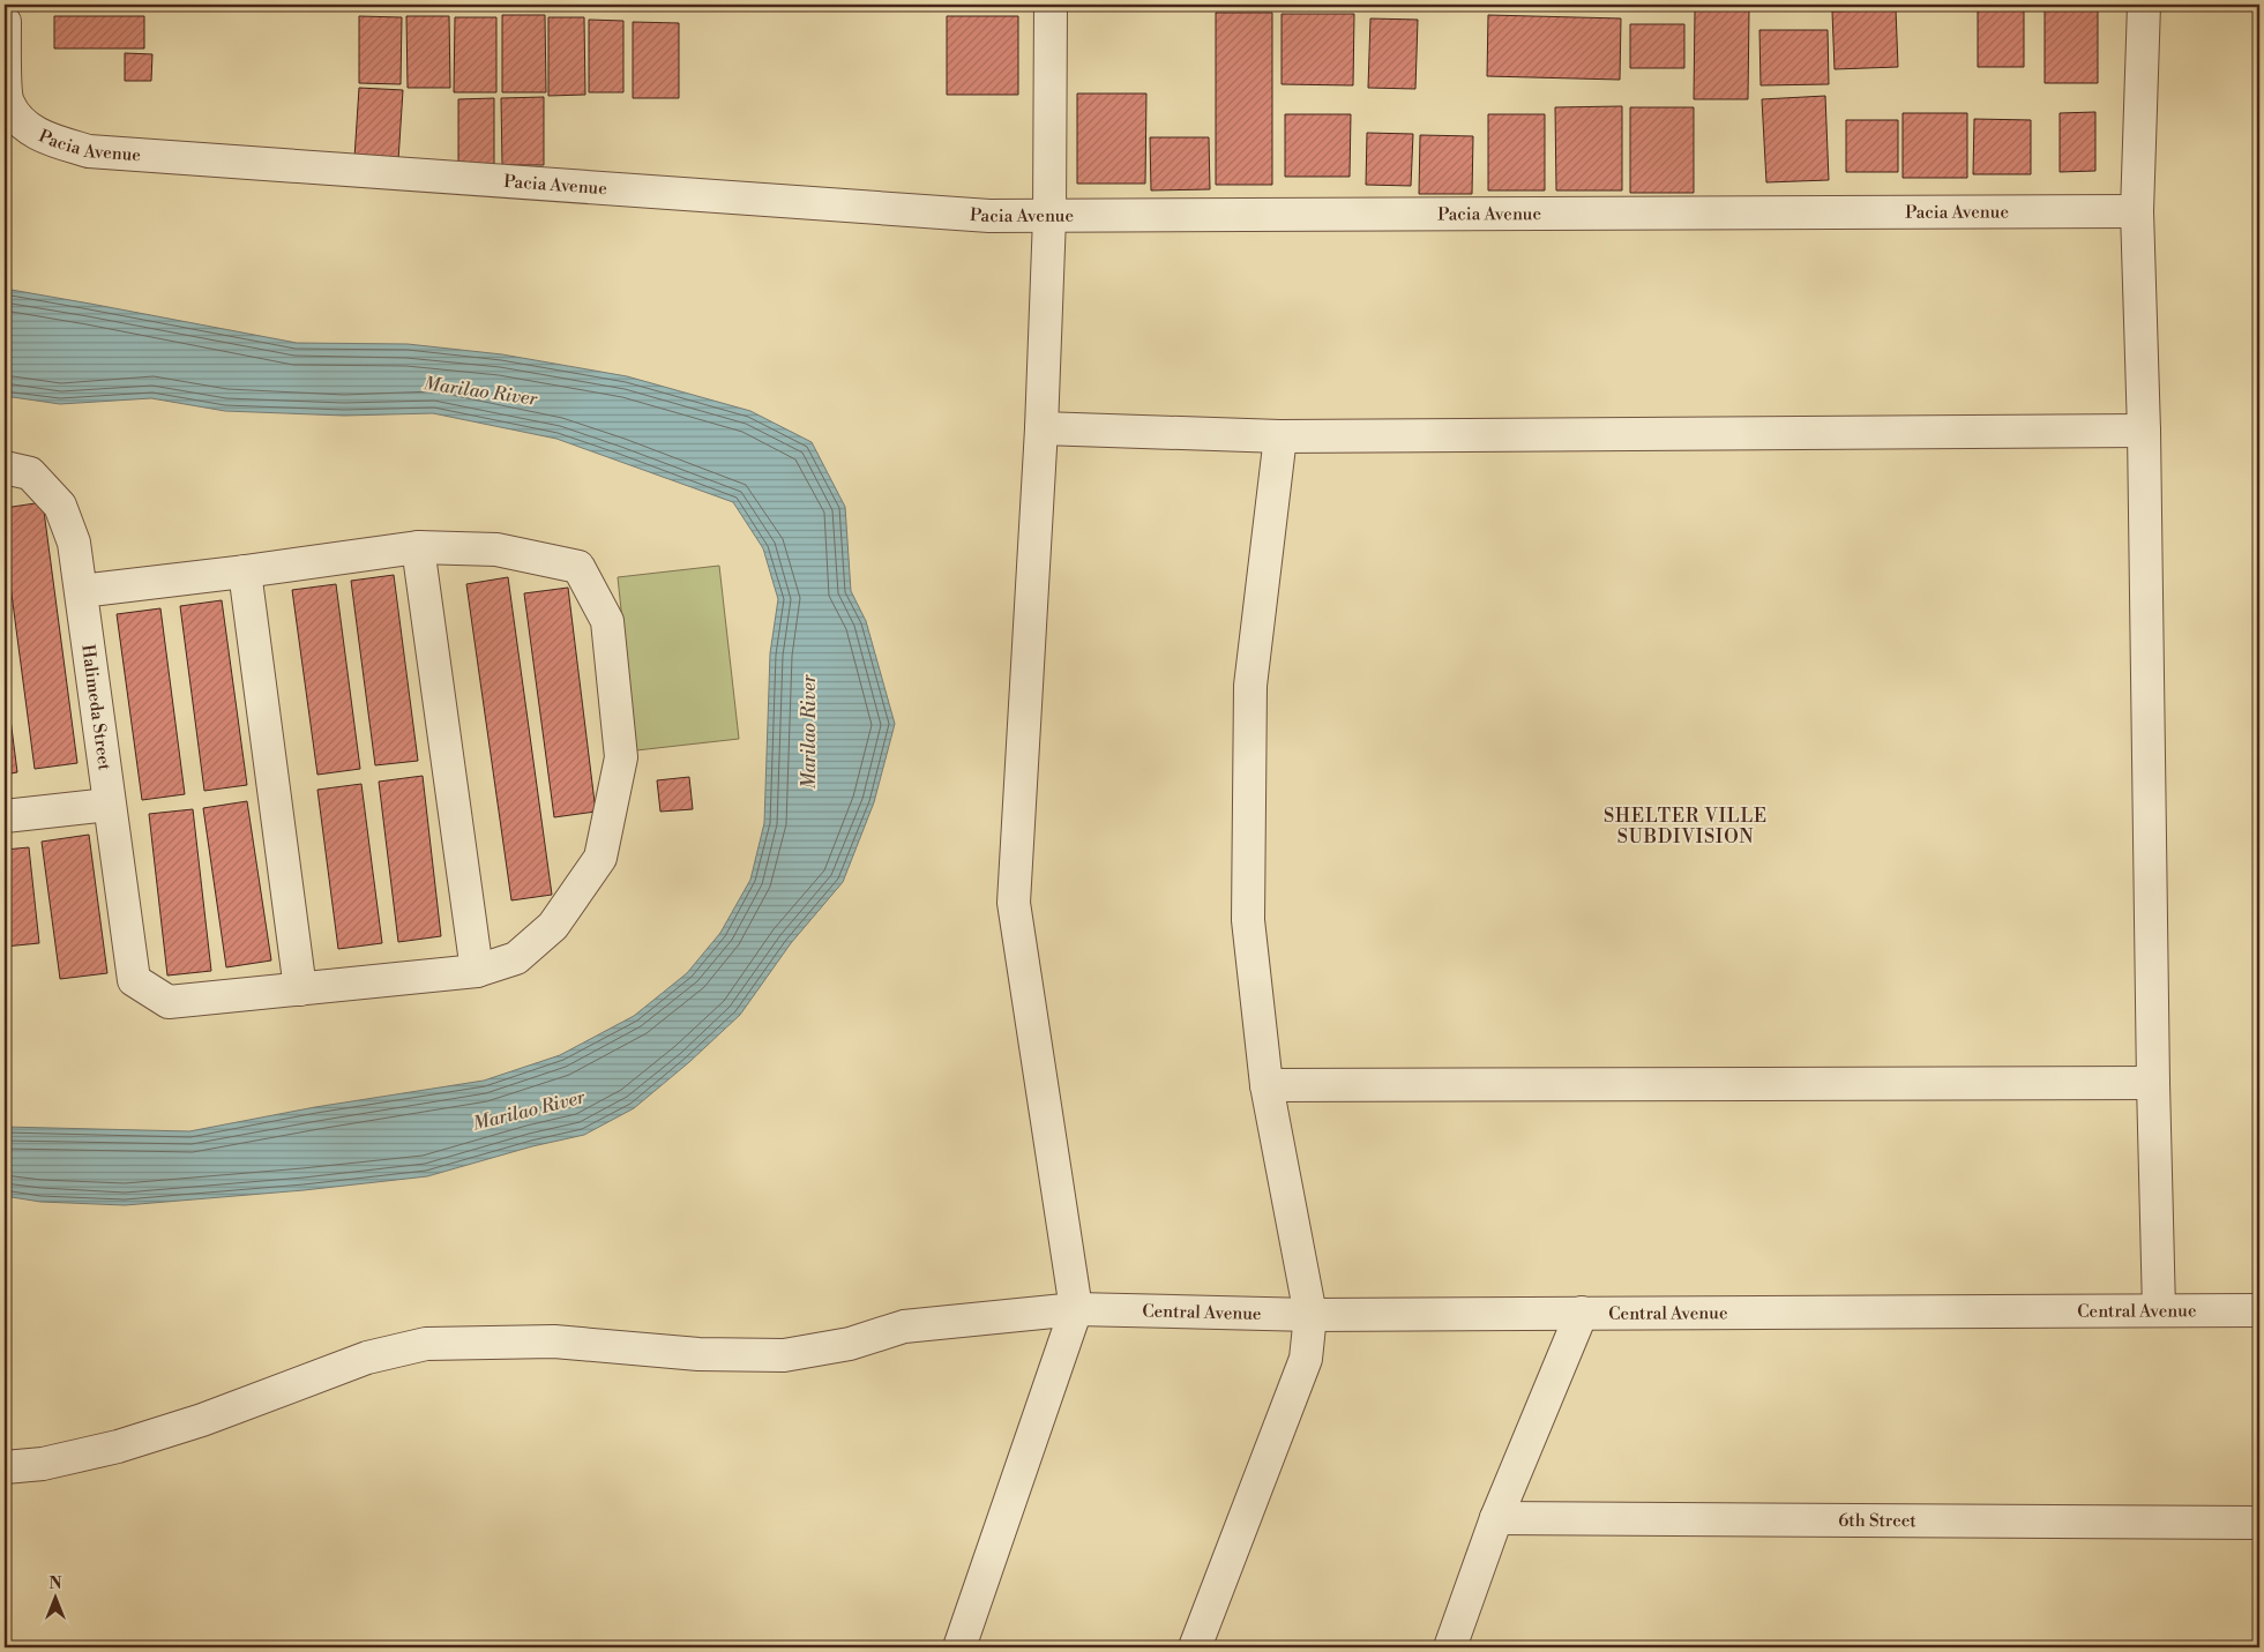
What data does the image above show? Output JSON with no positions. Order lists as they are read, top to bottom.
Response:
{
  "streets": {
    "street": [
      "Pacia Avenue",
      "Halimeda Street",
      "Central Avenue",
      "6th Street"
    ]
  },
  "districts": ["SHELTER VILLE SUBDIVISION"],
  "water": ["Marilao River"],
  "north": "top"
}
